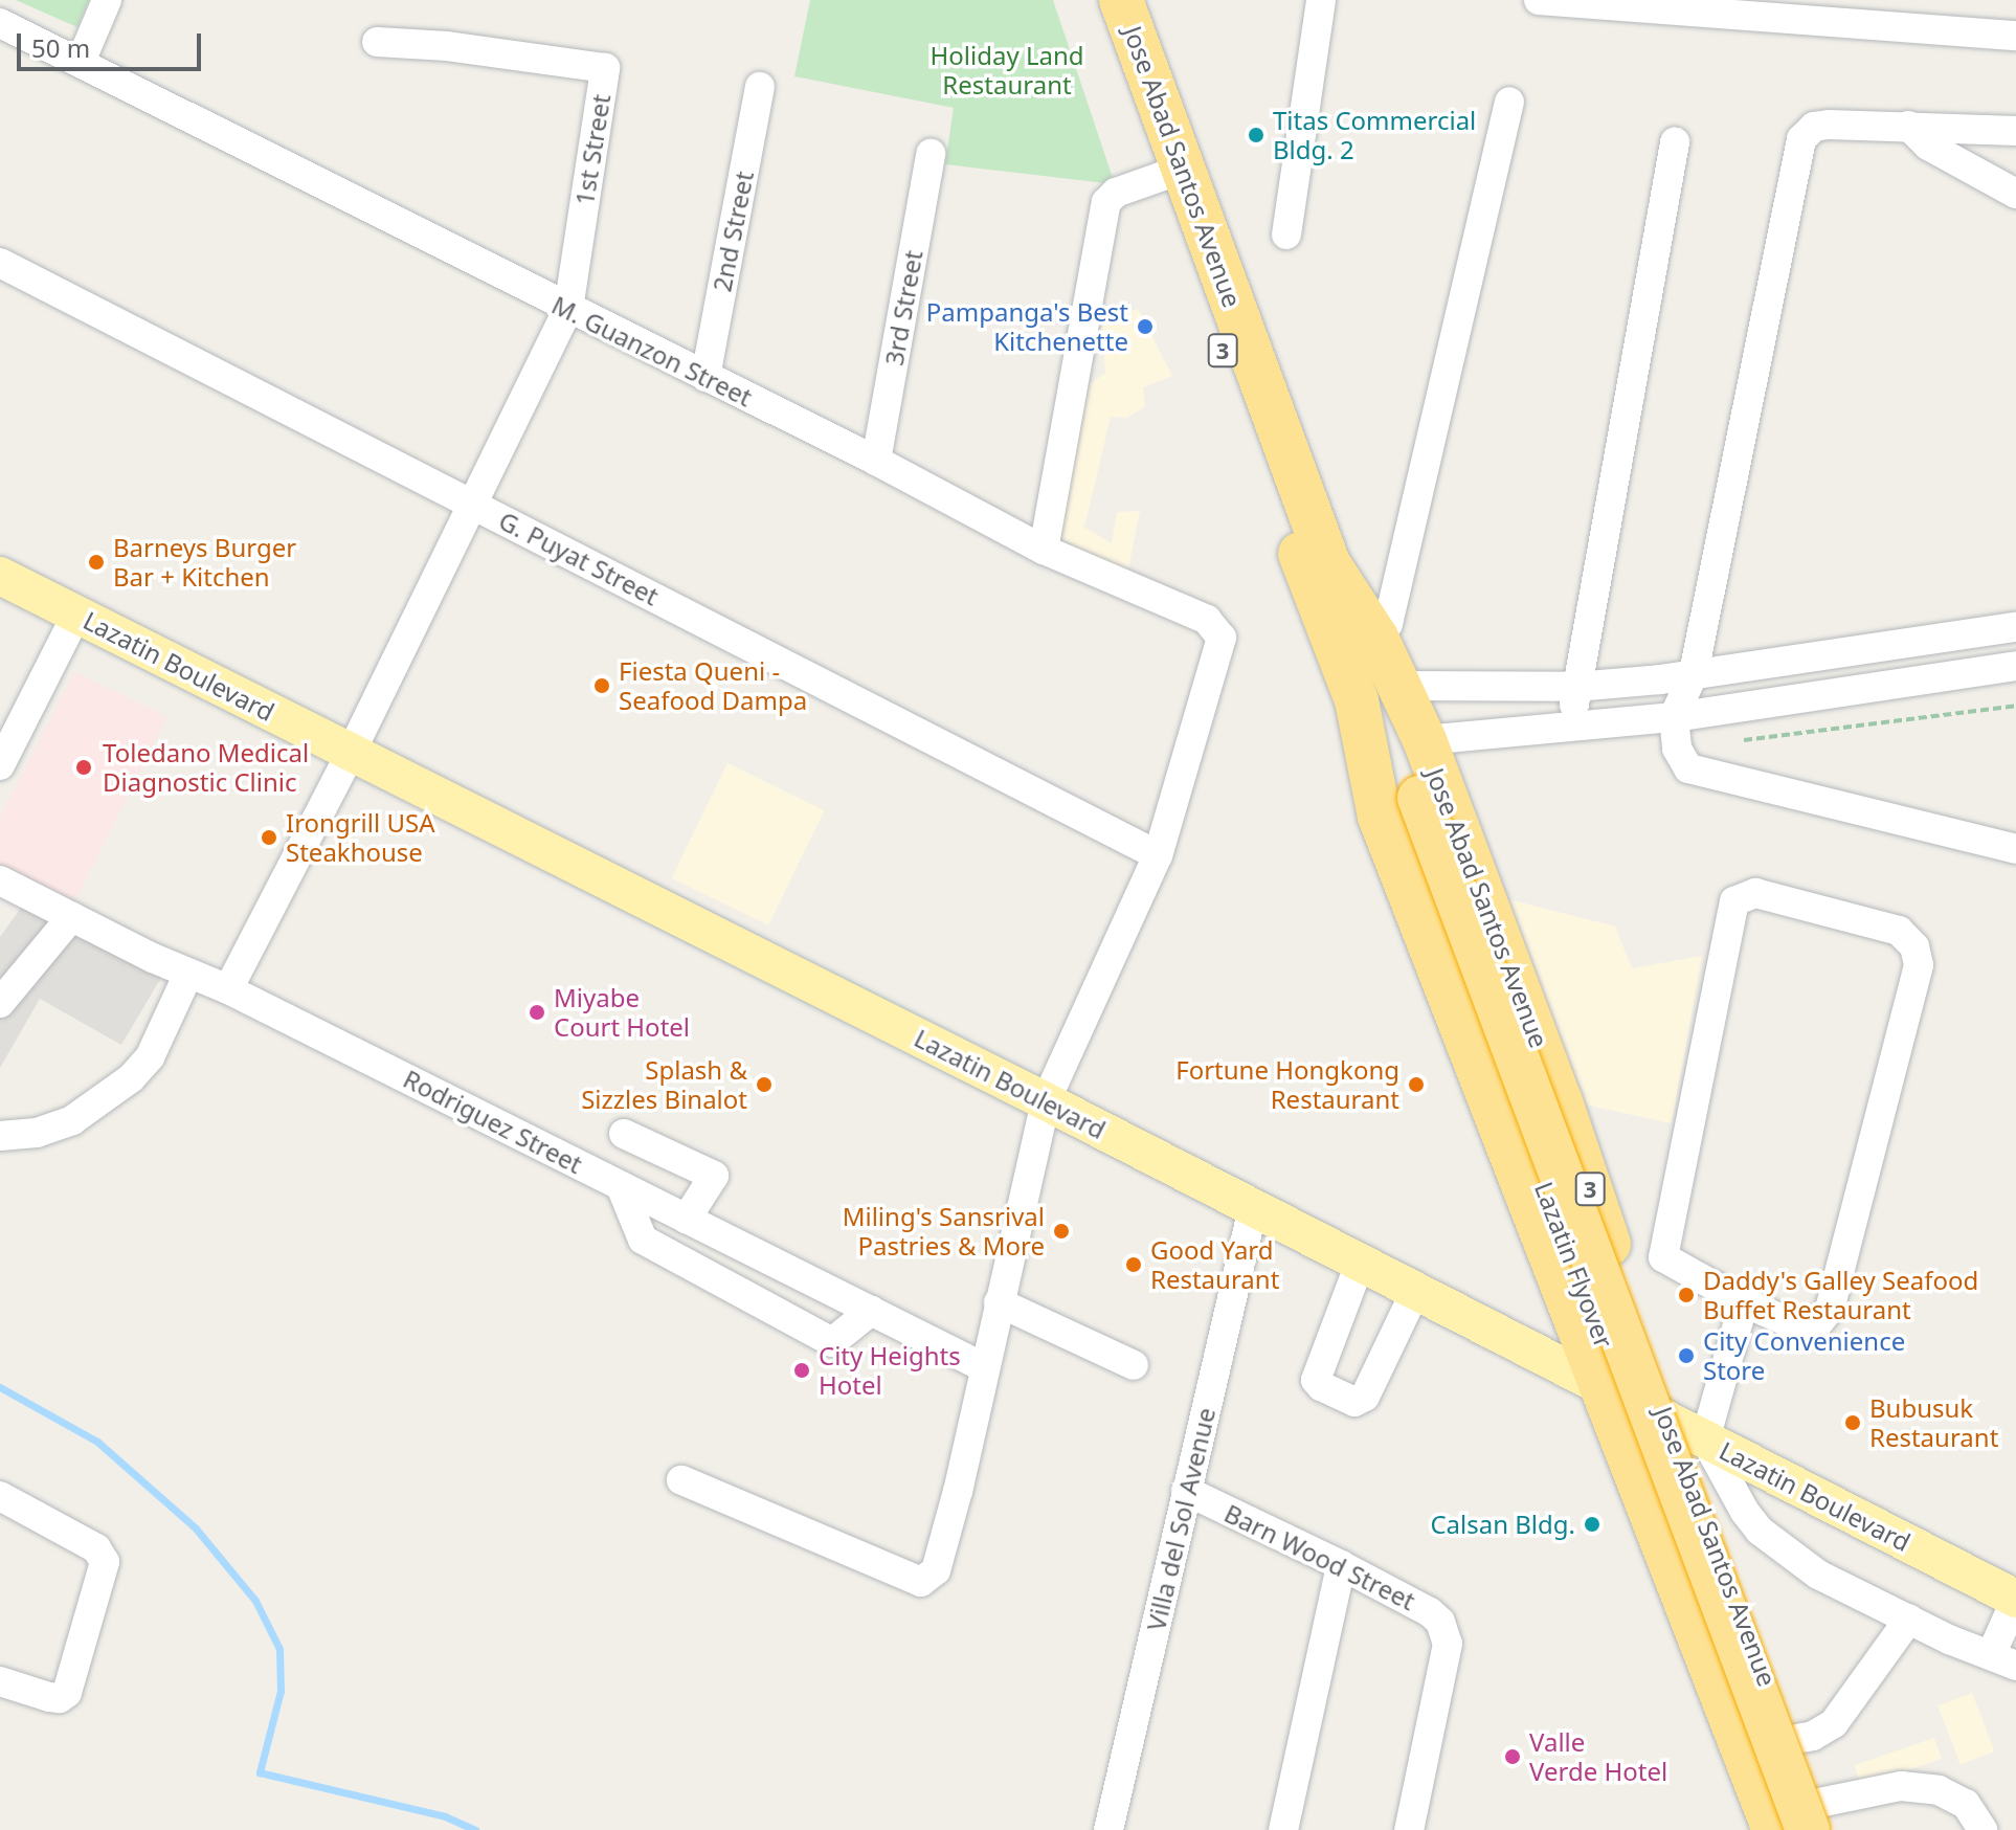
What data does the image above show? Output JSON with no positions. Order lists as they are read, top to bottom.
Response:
{
  "streets": {
    "highway": ["Jose Abad Santos Avenue", "3", "Lazatin Flyover"],
    "main road": ["Lazatin Boulevard"],
    "street": [
      "1st Street",
      "2nd Street",
      "3rd Street",
      "M. Guanzon Street",
      "G. Puyat Street",
      "Rodriguez Street",
      "Villa del Sol Avenue",
      "Barn Wood Street"
    ]
  },
  "crossings": [
    ["1st Street", "M. Guanzon Street"],
    ["Jose Abad Santos Avenue", "Lazatin Boulevard"],
    ["Jose Abad Santos Avenue", "Lazatin Flyover"],
    ["2nd Street", "M. Guanzon Street"],
    ["3rd Street", "M. Guanzon Street"],
    ["M. Guanzon Street", "G. Puyat Street"],
    ["Lazatin Boulevard", "Villa del Sol Avenue"],
    ["Villa del Sol Avenue", "Barn Wood Street"]
  ],
  "parks": ["Holiday Land Restaurant"],
  "places": [
    "Titas Commercial Bldg. 2",
    "Pampanga's Best Kitchenette",
    "Barneys Burger Bar + Kitchen",
    "Fiesta Queni - Seafood Dampa",
    "Toledano Medical Diagnostic Clinic",
    "Irongrill USA Steakhouse",
    "Miyabe Court Hotel",
    "Splash & Sizzles Binalot",
    "Fortune Hongkong Restaurant",
    "Miling's Sansrival Pastries & More",
    "Good Yard Restaurant",
    "Daddy's Galley Seafood Buffet Restaurant",
    "City Convenience Store",
    "City Heights Hotel",
    "Bubusuk Restaurant",
    "Calsan Bldg.",
    "Valle Verde Hotel"
  ],
  "scale_bar": "50 m"
}
